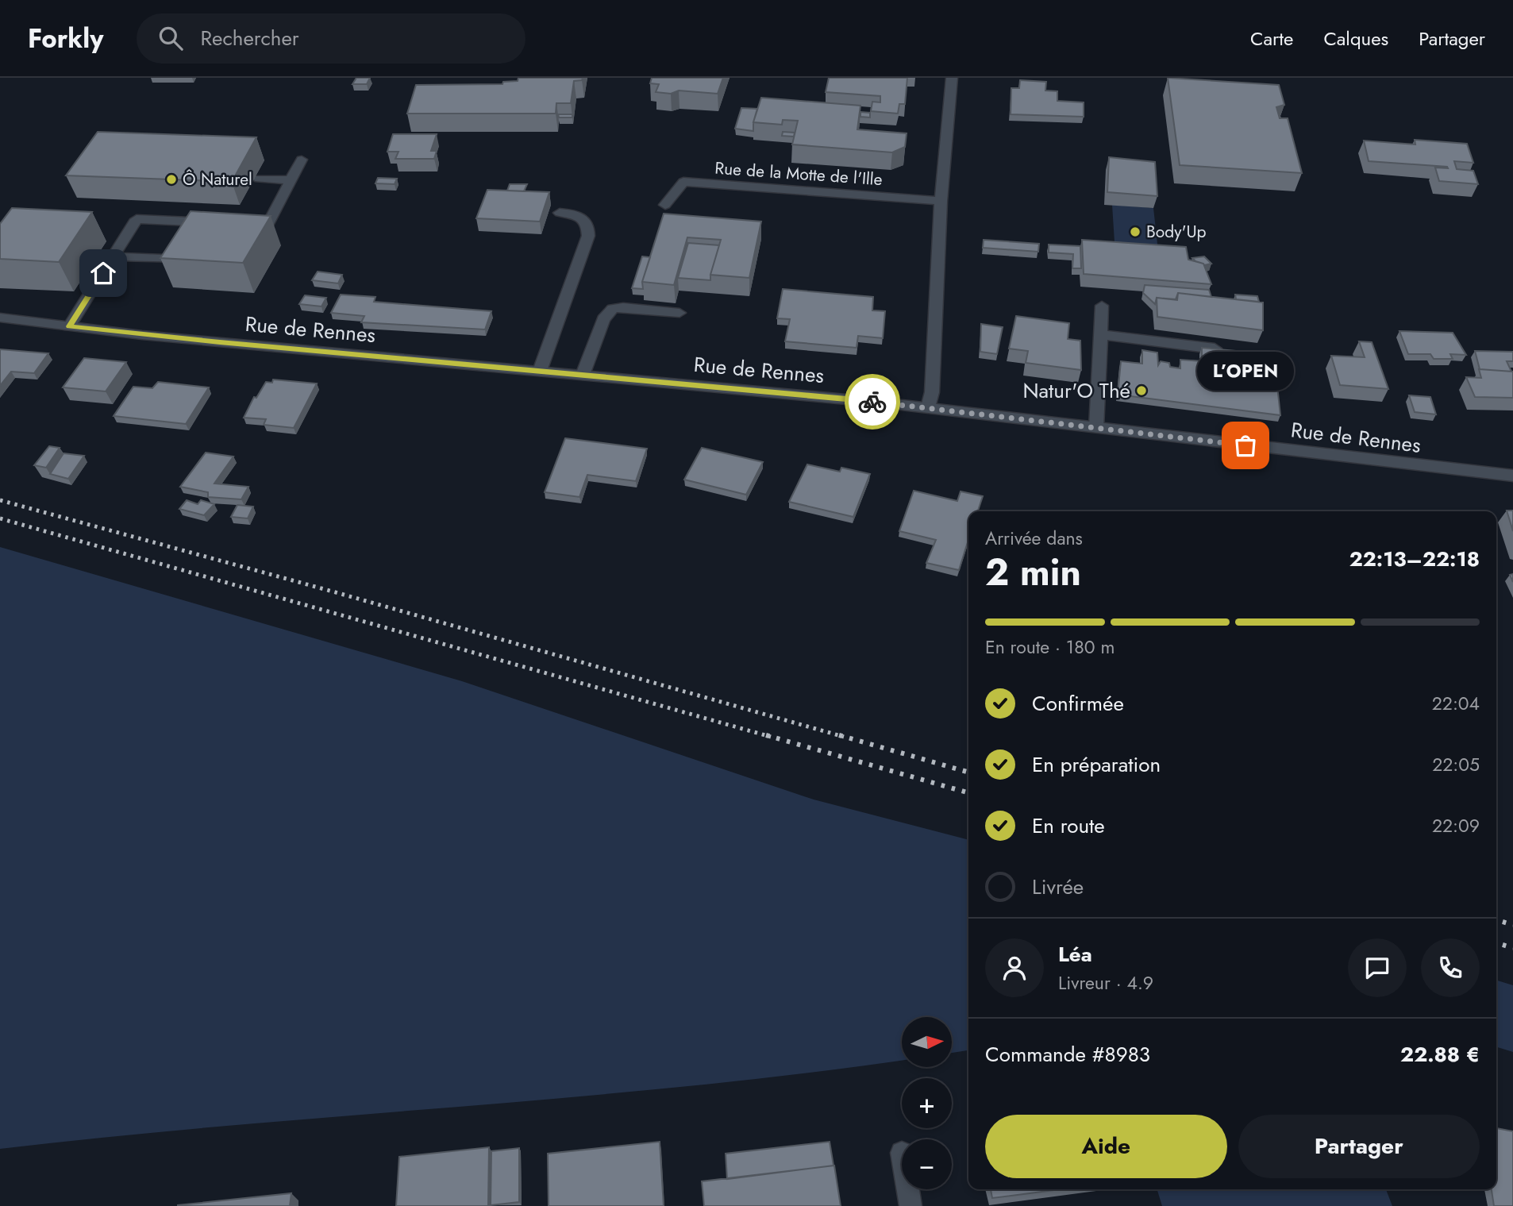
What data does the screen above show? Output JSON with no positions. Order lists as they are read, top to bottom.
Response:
{
  "streets": {
    "main road": ["Rue de la Motte de l'Ille", "Rue de Rennes"]
  },
  "places": [
    "Ô Naturel",
    "Body'Up",
    "Natur'O Thé",
    "L’OPEN"
  ],
  "north": "right",
  "page": {
    "header": "Forkly",
    "search": "Rechercher",
    "nav": ["Carte", "Calques", "Partager"],
    "bubble": "L’OPEN",
    "heading": ["2 min", "Arrivée dans", "22:13–22:18"],
    "panel": [
      "Léa",
      "Livreur · 4.9",
      "Commande #8983",
      "22.88 €"
    ],
    "bar": "En route · 180 m",
    "list": [
      ["Confirmée", "22:04"],
      ["En préparation", "22:05"],
      ["En route", "22:09"],
      "Livrée"
    ],
    "map_buttons": ["+", "−"],
    "buttons": ["Aide", "Partager"]
  }
}
